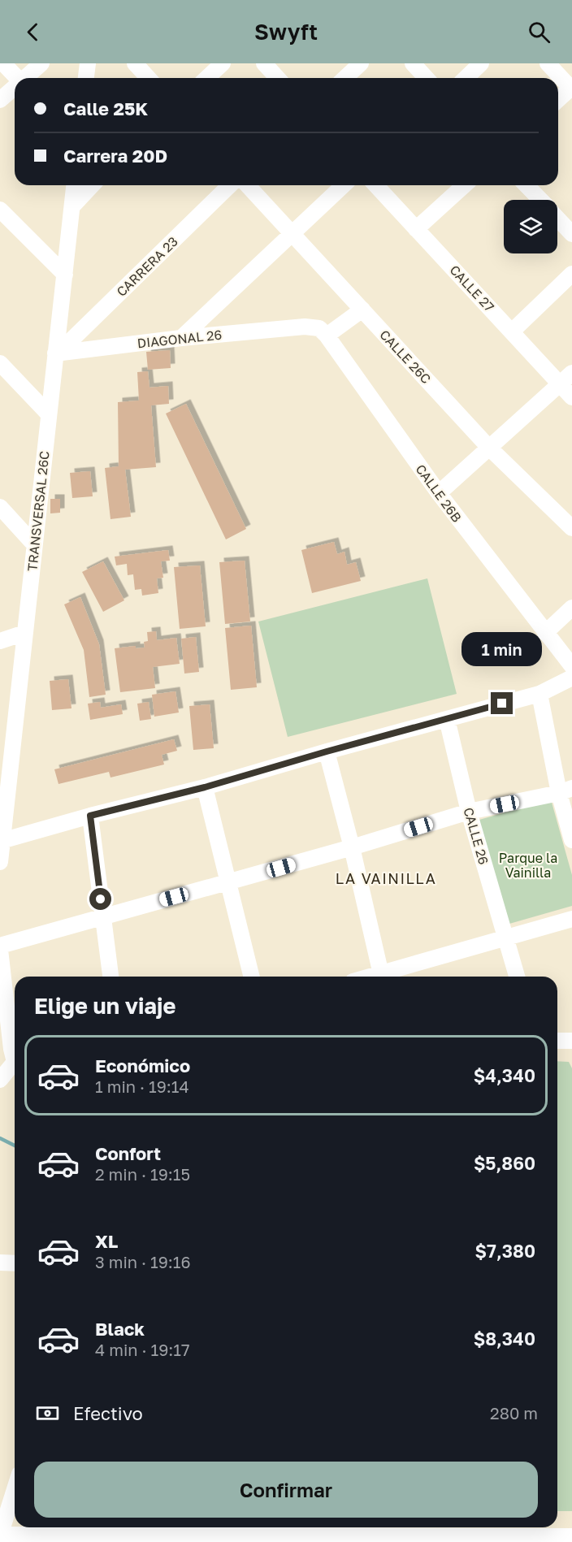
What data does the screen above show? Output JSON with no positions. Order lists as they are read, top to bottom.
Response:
{
  "streets": {
    "street": [
      "CARRERA 23",
      "CALLE 27",
      "DIAGONAL 26",
      "CALLE 26C",
      "CALLE 26B",
      "TRANSVERSAL 26C",
      "CALLE 26"
    ]
  },
  "crossings": [
    ["CARRERA 23", "DIAGONAL 26"],
    ["CARRERA 23", "TRANSVERSAL 26C"],
    ["DIAGONAL 26", "CALLE 26B"],
    ["DIAGONAL 26", "TRANSVERSAL 26C"]
  ],
  "districts": ["LA VAINILLA"],
  "parks": ["Parque la Vainilla"],
  "page": {
    "header": "Swyft",
    "banner": ["Calle 25K", "Carrera 20D"],
    "bubble": "1 min",
    "heading": "Elige un viaje",
    "list": [
      {
        "name": "Económico",
        "note": "1 min · 19:14",
        "value": "$4,340"
      },
      {
        "name": "Confort",
        "note": "2 min · 19:15",
        "value": "$5,860"
      },
      {
        "name": "XL",
        "note": "3 min · 19:16",
        "value": "$7,380"
      },
      {
        "name": "Black",
        "note": "4 min · 19:17",
        "value": "$8,340"
      }
    ],
    "pay": ["Efectivo", "280 m"],
    "buttons": "Confirmar"
  }
}
